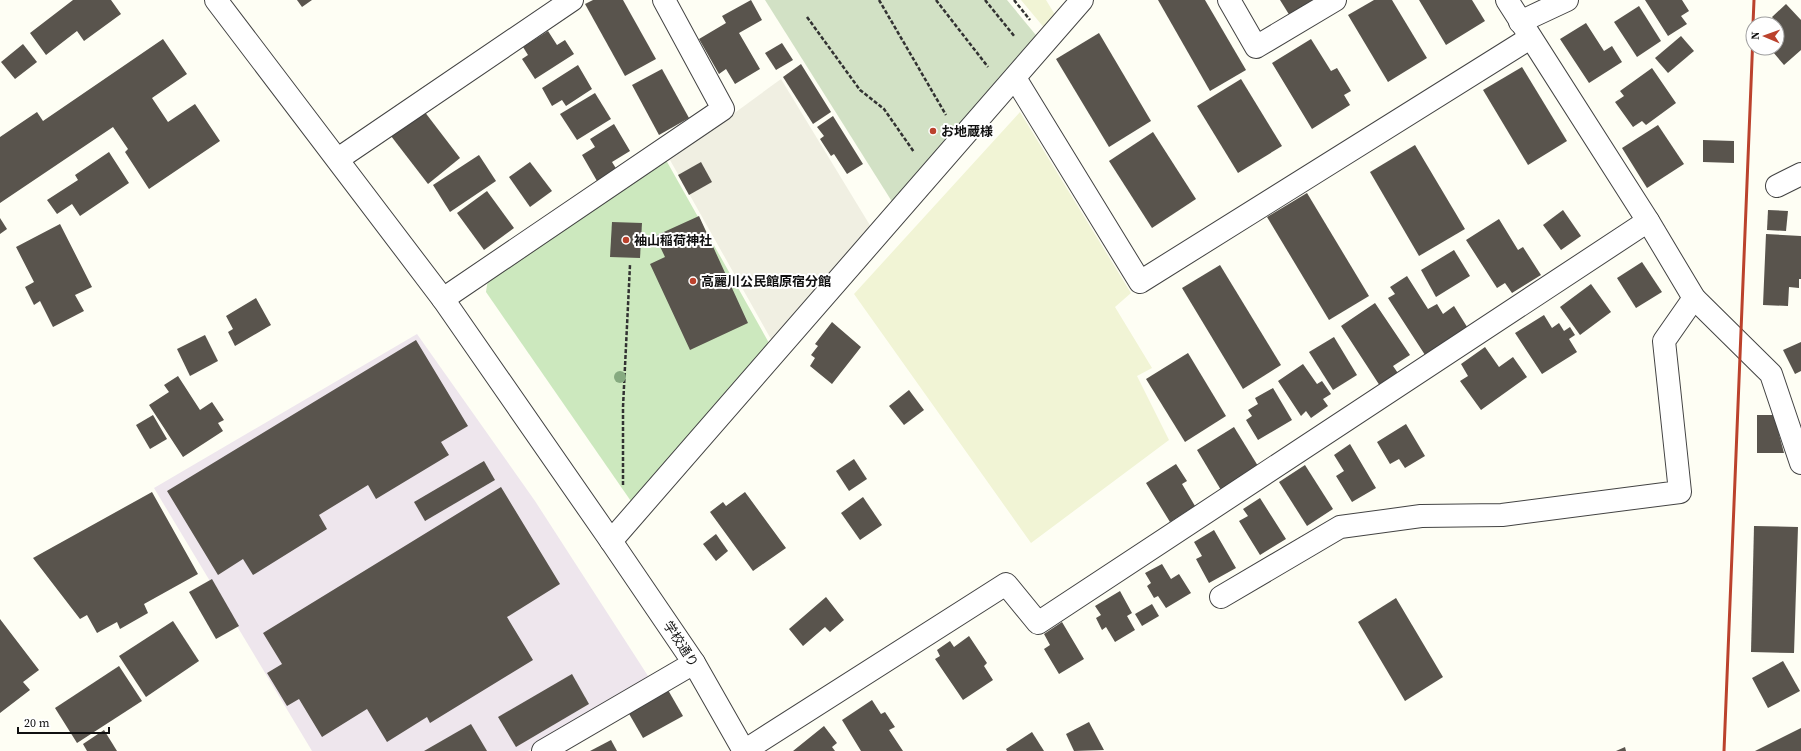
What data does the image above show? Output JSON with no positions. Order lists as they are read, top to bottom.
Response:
{
  "streets": {
    "street": ["学校通り"]
  },
  "places": ["お地蔵様", "袖山稲荷神社", "高麗川公民館原宿分館"],
  "scale_bar": "20 m",
  "north": "left"
}
